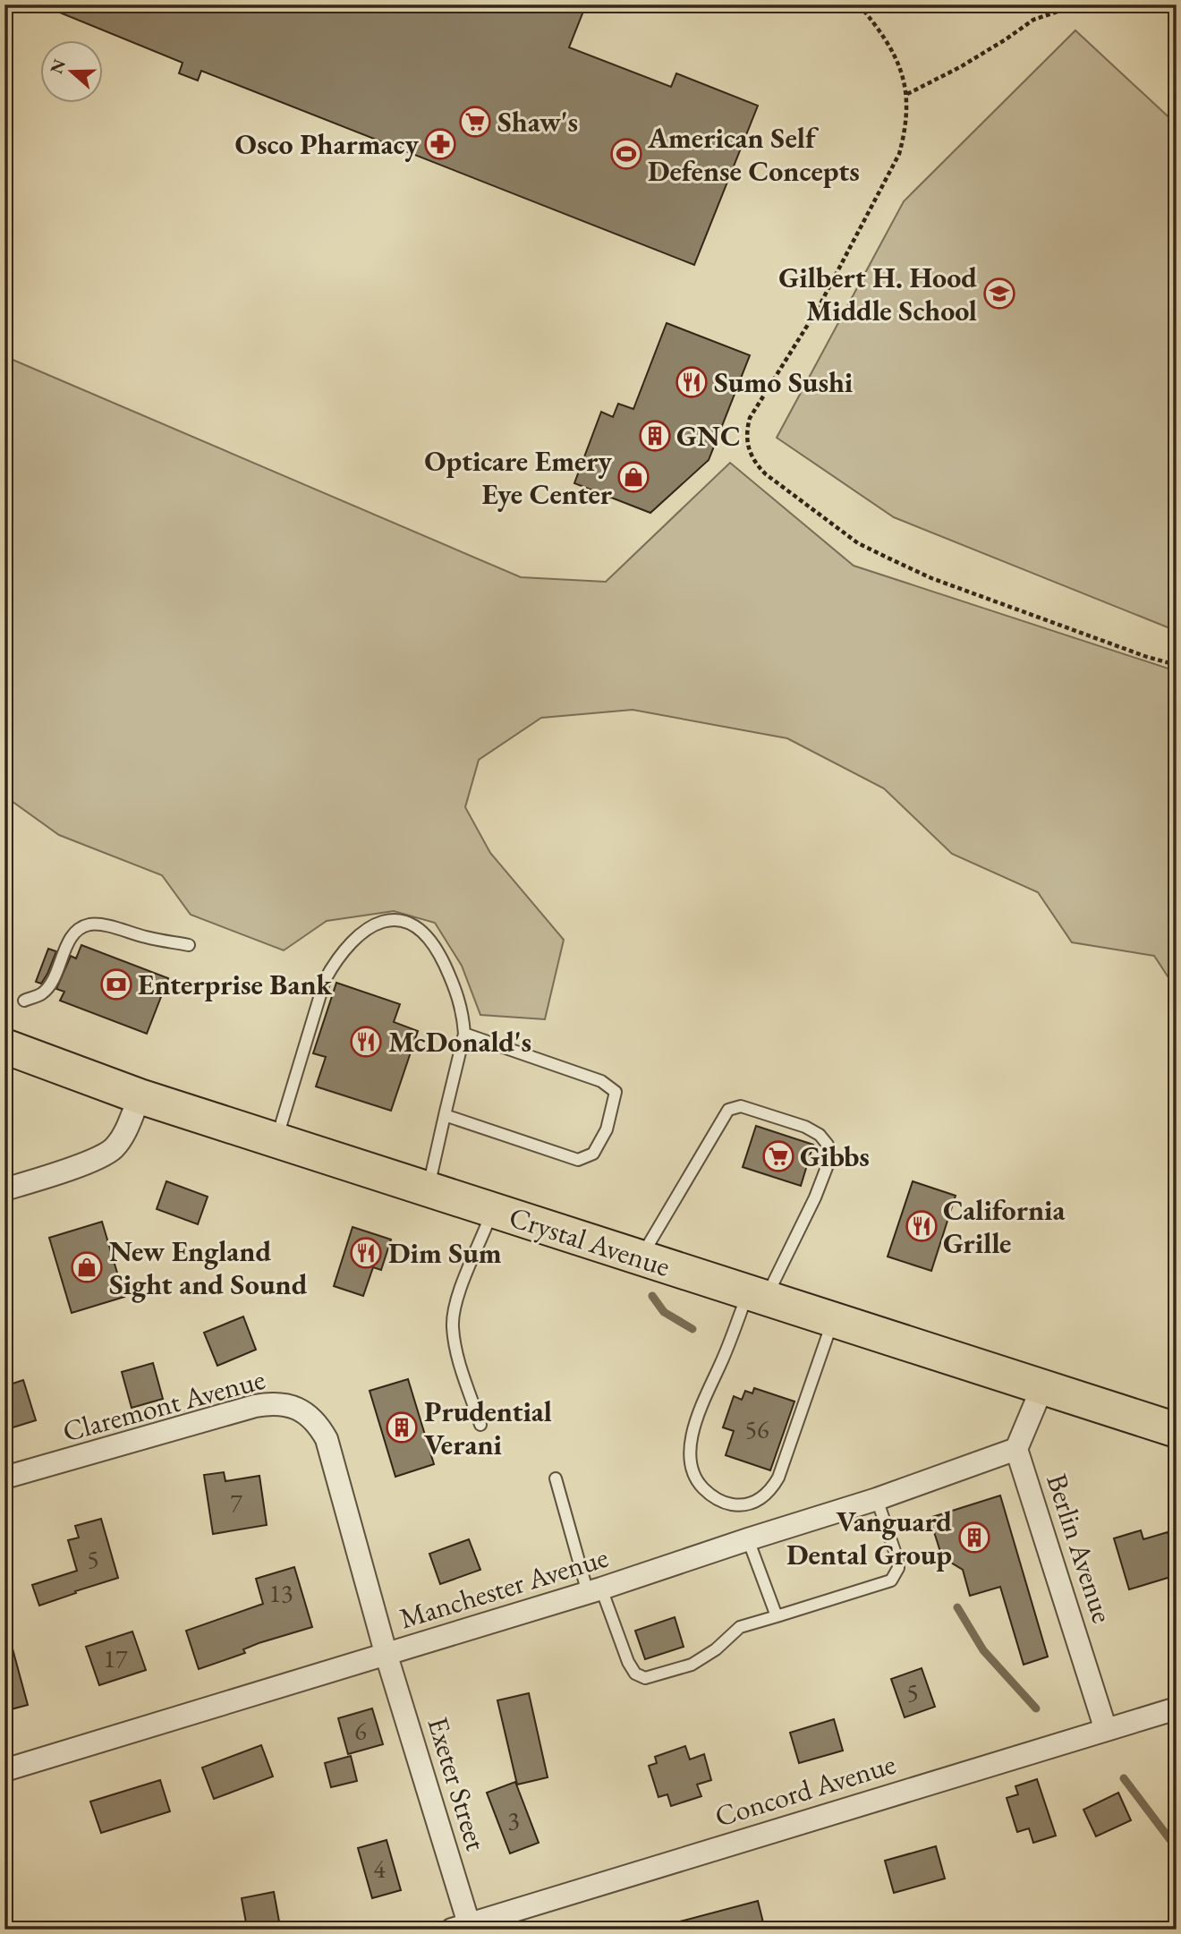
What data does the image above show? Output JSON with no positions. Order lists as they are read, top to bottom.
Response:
{
  "streets": {
    "main road": ["Crystal Avenue"],
    "street": [
      "Claremont Avenue",
      "Berlin Avenue",
      "Manchester Avenue",
      "Exeter Street",
      "Concord Avenue"
    ]
  },
  "crossings": [
    ["Crystal Avenue", "Berlin Avenue"],
    ["Claremont Avenue", "Manchester Avenue"],
    ["Claremont Avenue", "Exeter Street"],
    ["Berlin Avenue", "Manchester Avenue"],
    ["Berlin Avenue", "Concord Avenue"],
    ["Manchester Avenue", "Exeter Street"],
    ["Exeter Street", "Concord Avenue"]
  ],
  "places": {
    "supermarket": ["Shaw's", "Gibbs"],
    "pharmacy": ["Osco Pharmacy"],
    "sports": ["American Self Defense Concepts"],
    "school or university": ["Gilbert H. Hood Middle School"],
    "restaurant": [
      "Sumo Sushi",
      "McDonald's",
      "California Grille",
      "Dim Sum"
    ],
    "building": ["GNC", "Prudential Verani", "Vanguard Dental Group"],
    "shop": ["Opticare Emery Eye Center", "New England Sight and Sound"],
    "bank": ["Enterprise Bank"]
  },
  "house_numbers": [
    "56",
    "7",
    "5",
    "13",
    "17",
    "5",
    "6",
    "3",
    "4"
  ],
  "north": "left"
}
